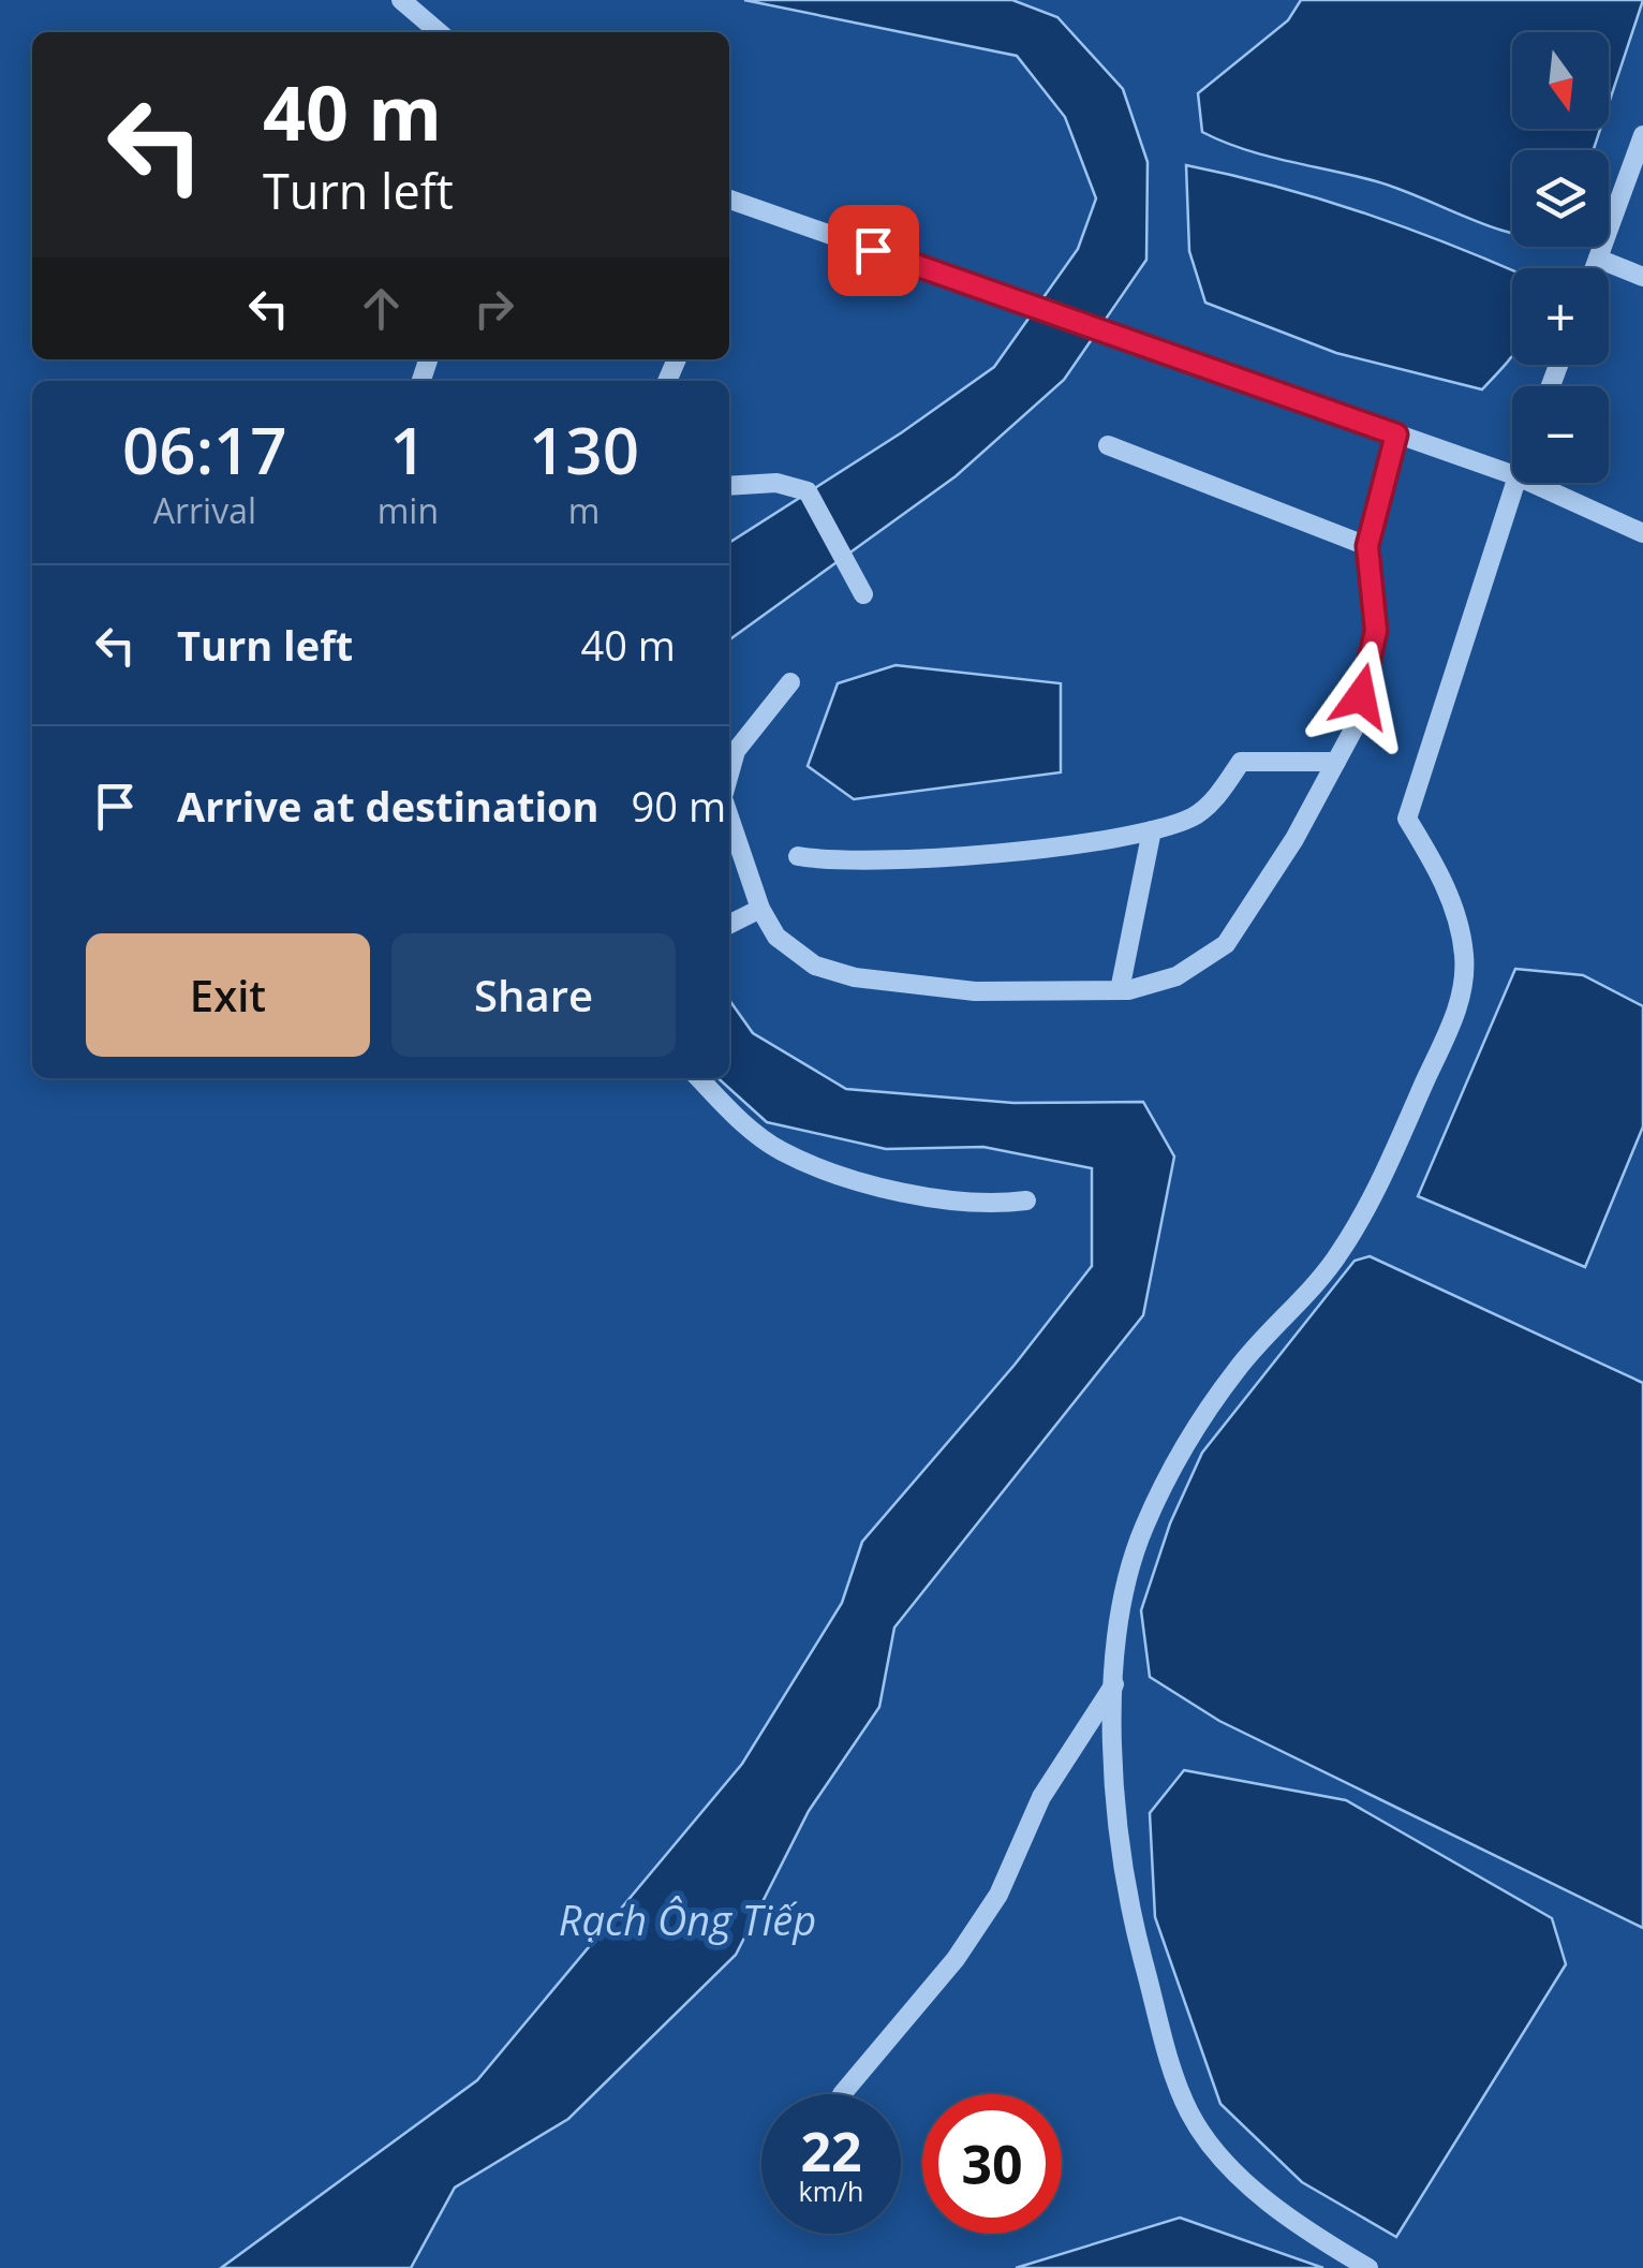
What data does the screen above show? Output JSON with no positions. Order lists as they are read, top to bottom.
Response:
{
  "water": ["Rạch Ông Tiếp"],
  "north": "bottom",
  "page": {
    "map_buttons": ["+", "−"],
    "turn": ["40 m", "Turn left"],
    "eta": [
      "06:17",
      "Arrival",
      "1",
      "min",
      "130",
      "m"
    ],
    "list": [
      {
        "name": "Turn left",
        "value": "40 m"
      },
      {
        "name": "Arrive at destination",
        "value": "90 m"
      }
    ],
    "buttons": ["Exit", "Share"],
    "speed": "22 km/h",
    "limit": "30"
  }
}
